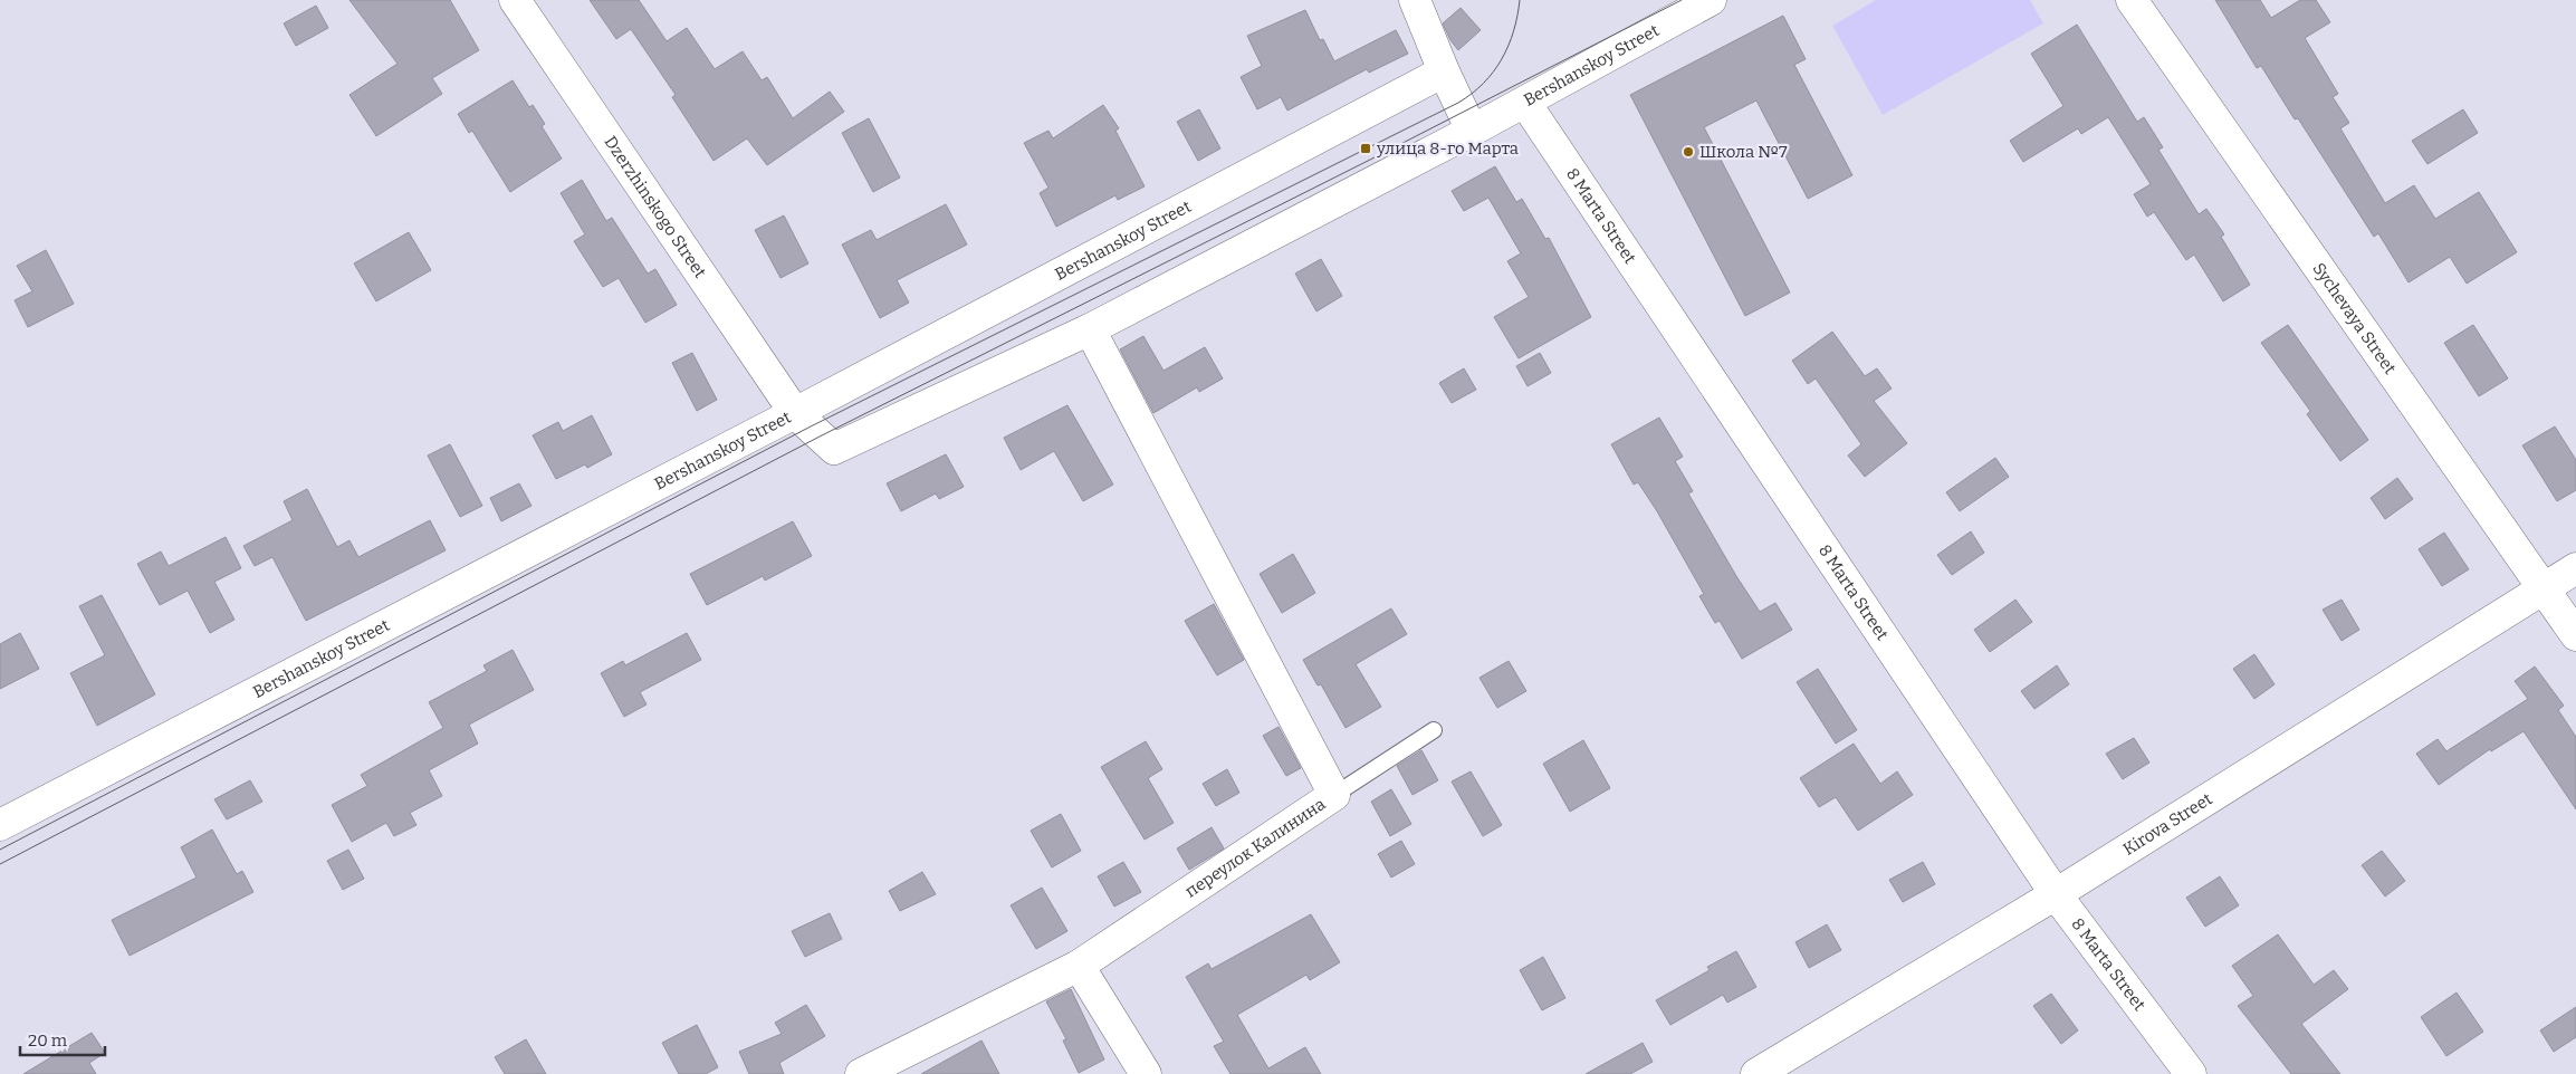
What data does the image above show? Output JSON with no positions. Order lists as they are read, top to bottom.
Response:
{
  "streets": {
    "street": [
      "Bershanskoy Street",
      "Dzerzhinskogo Street",
      "8 Marta Street",
      "Sychevaya Street",
      "Kirova Street",
      "переулок Калинина"
    ]
  },
  "crossings": [
    ["Bershanskoy Street", "Dzerzhinskogo Street"],
    ["Bershanskoy Street", "8 Marta Street"],
    ["Bershanskoy Street", "переулок Калинина"],
    ["Dzerzhinskogo Street", "переулок Калинина"],
    ["8 Marta Street", "Kirova Street"],
    ["Sychevaya Street", "Kirova Street"]
  ],
  "places": {
    "transit": ["улица 8-го Марта"],
    "other": ["Школа №7"]
  },
  "scale_bar": "20 m"
}
